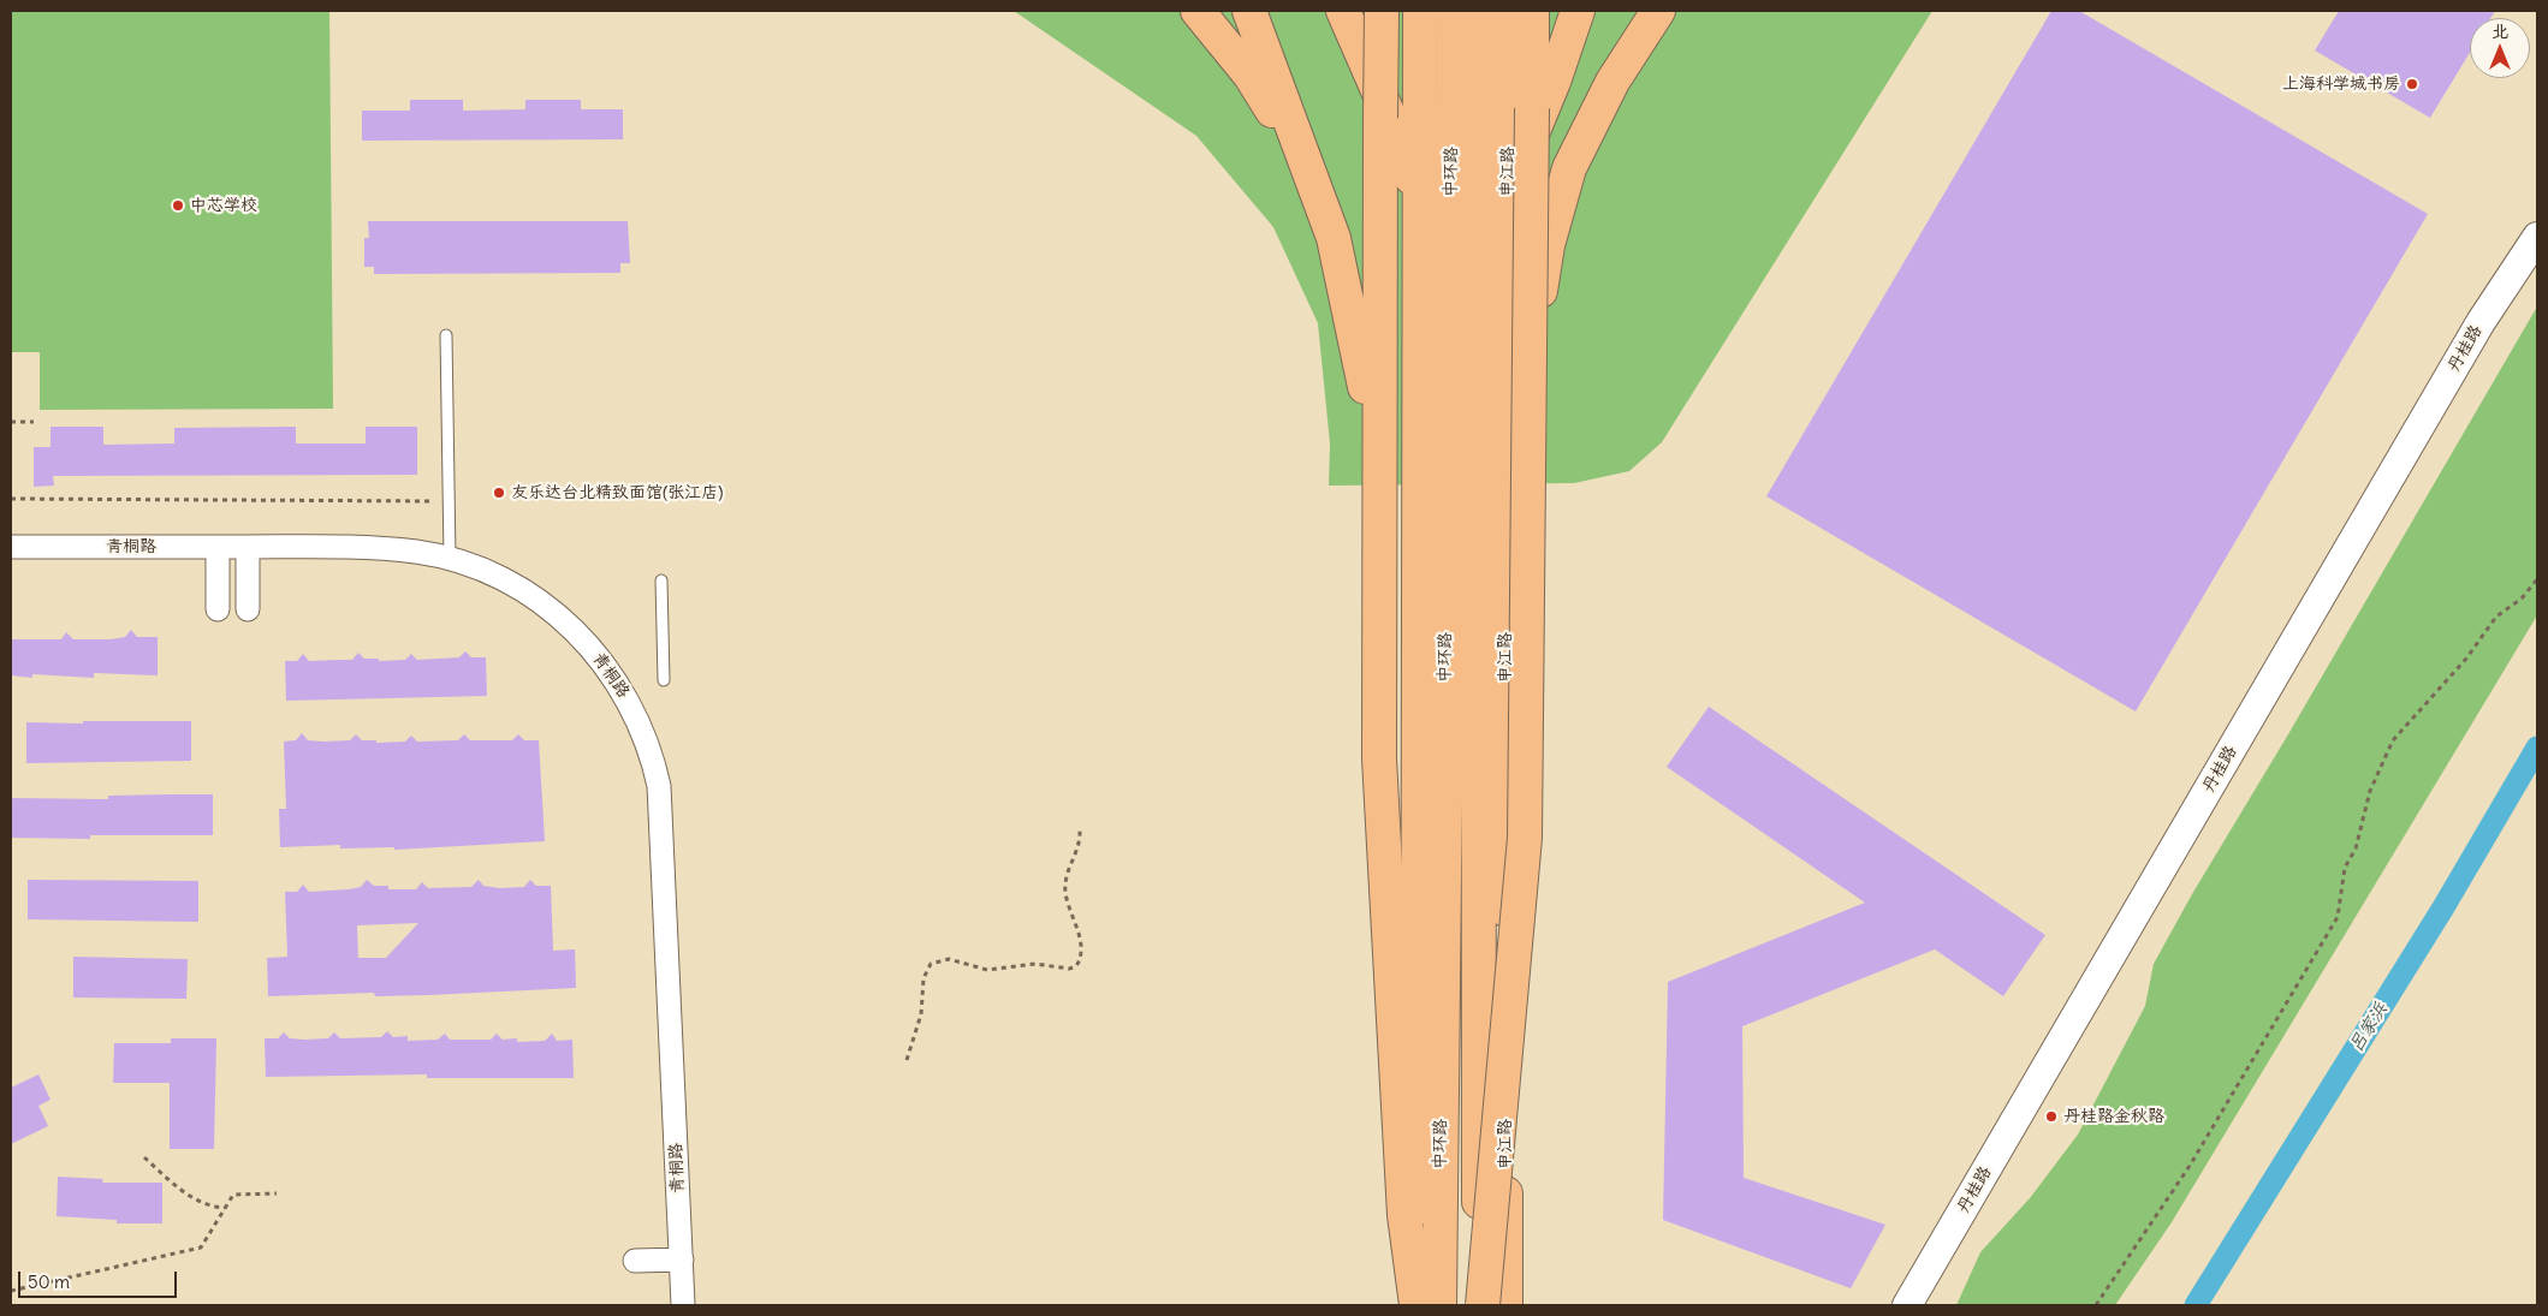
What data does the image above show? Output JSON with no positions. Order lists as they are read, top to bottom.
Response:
{
  "streets": {
    "main road": ["中环路", "申江路"],
    "street": ["丹桂路", "青桐路"]
  },
  "water": ["吕家浜"],
  "places": [
    "上海科学城书房",
    "中芯学校",
    "友乐达台北精致面馆(张江店)",
    "丹桂路金秋路"
  ],
  "scale_bar": "50 m",
  "north": "top"
}
